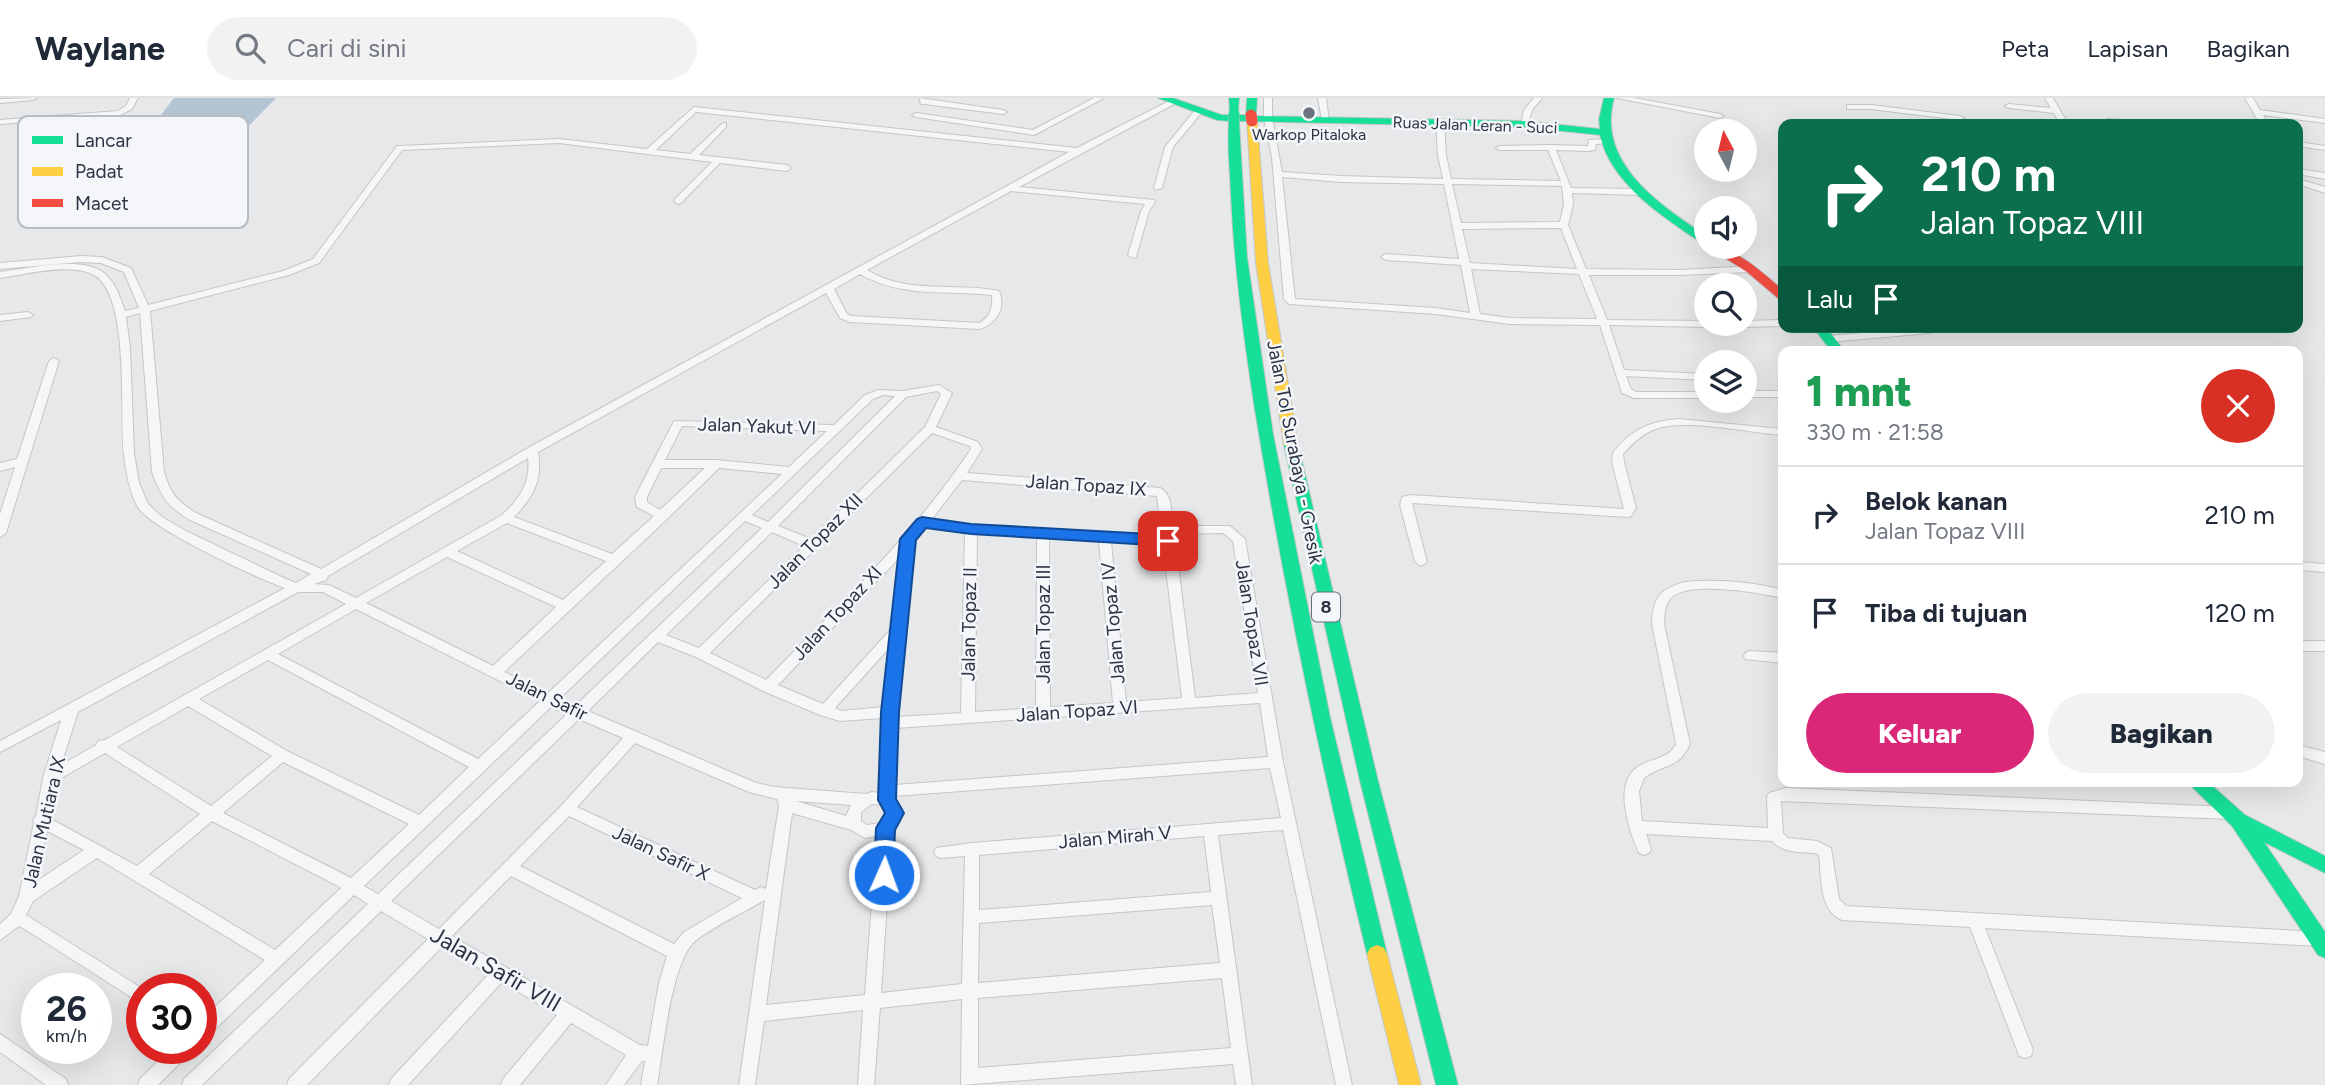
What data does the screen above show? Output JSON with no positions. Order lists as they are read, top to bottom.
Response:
{
  "streets": {
    "main road": ["Ruas Jalan Leran - Suci", "Jalan Tol Surabaya - Gresik", "8"],
    "street": [
      "Jalan Yakut VI",
      "Jalan Topaz IX",
      "Jalan Topaz XII",
      "Jalan Topaz XI",
      "Jalan Topaz IV",
      "Jalan Topaz VII",
      "Jalan Topaz II",
      "Jalan Topaz III",
      "Jalan Safir",
      "Jalan Topaz VI",
      "Jalan Mutiara IX",
      "Jalan Mirah V",
      "Jalan Safir X",
      "Jalan Safir VIII"
    ]
  },
  "crossings": [
    ["Ruas Jalan Leran - Suci", "Jalan Tol Surabaya - Gresik"],
    ["Jalan Topaz IX", "Jalan Topaz XI"],
    ["Jalan Topaz IX", "Jalan Topaz VII"],
    ["Jalan Topaz XII", "Jalan Topaz XI"],
    ["Jalan Topaz XII", "Jalan Topaz VI"],
    ["Jalan Topaz XI", "Jalan Topaz VI"],
    ["Jalan Topaz IV", "Jalan Topaz VI"],
    ["Jalan Topaz VII", "Jalan Topaz VI"],
    ["Jalan Topaz VII", "Jalan Mirah V"],
    ["Jalan Topaz II", "Jalan Topaz VI"],
    ["Jalan Topaz III", "Jalan Topaz VI"]
  ],
  "places": ["Warkop Pitaloka"],
  "legend": ["Lancar", "Padat", "Macet"],
  "north": "top",
  "page": {
    "header": "Waylane",
    "search": "Cari di sini",
    "nav": ["Peta", "Lapisan", "Bagikan"],
    "turn": ["210 m", "Jalan Topaz VIII"],
    "then": "Lalu",
    "heading": ["1 mnt", "330 m · 21:58"],
    "list": [
      {
        "name": "Belok kanan",
        "note": "Jalan Topaz VIII",
        "value": "210 m"
      },
      {
        "name": "Tiba di tujuan",
        "value": "120 m"
      }
    ],
    "buttons": ["Keluar", "Bagikan"],
    "speed": "26 km/h",
    "limit": "30"
  }
}
